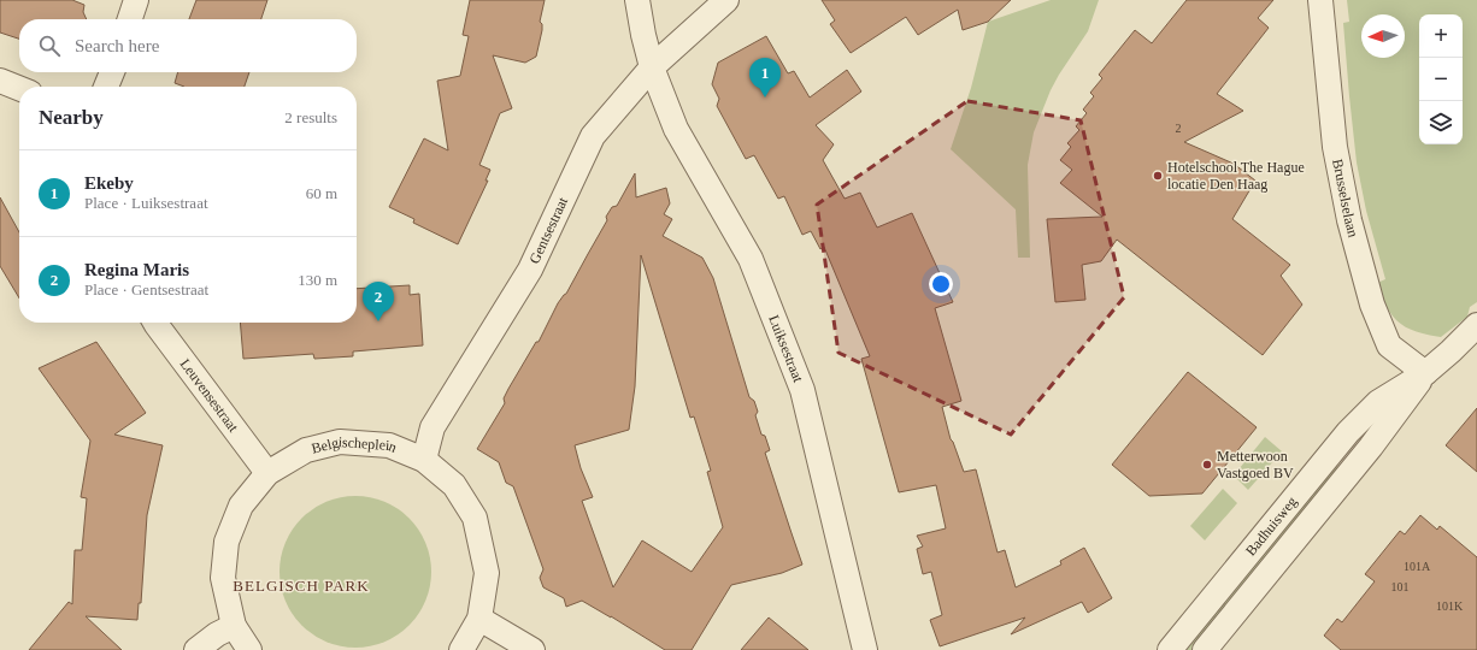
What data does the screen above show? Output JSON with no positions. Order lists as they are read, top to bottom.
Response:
{
  "streets": {
    "street": [
      "Brusselselaan",
      "Gentsestraat",
      "Luiksestraat",
      "Leuvensestraat",
      "Belgischeplein",
      "Badhuisweg"
    ]
  },
  "crossings": [
    ["Brusselselaan", "Badhuisweg"],
    ["Gentsestraat", "Luiksestraat"],
    ["Gentsestraat", "Belgischeplein"],
    ["Leuvensestraat", "Belgischeplein"]
  ],
  "districts": ["BELGISCH PARK"],
  "places": ["Hotelschool The Hague locatie Den Haag", "Metterwoon Vastgoed BV"],
  "house_numbers": [
    "2",
    "101A",
    "101",
    "101K"
  ],
  "north": "left",
  "page": {
    "map_buttons": ["+", "−"],
    "search": "Search here",
    "pins": ["1", "2"],
    "heading": ["Nearby", "2 results"],
    "list": [
      {
        "mark": "1",
        "name": "Ekeby",
        "note": "Place · Luiksestraat",
        "value": "60 m"
      },
      {
        "mark": "2",
        "name": "Regina Maris",
        "note": "Place · Gentsestraat",
        "value": "130 m"
      }
    ]
  }
}
